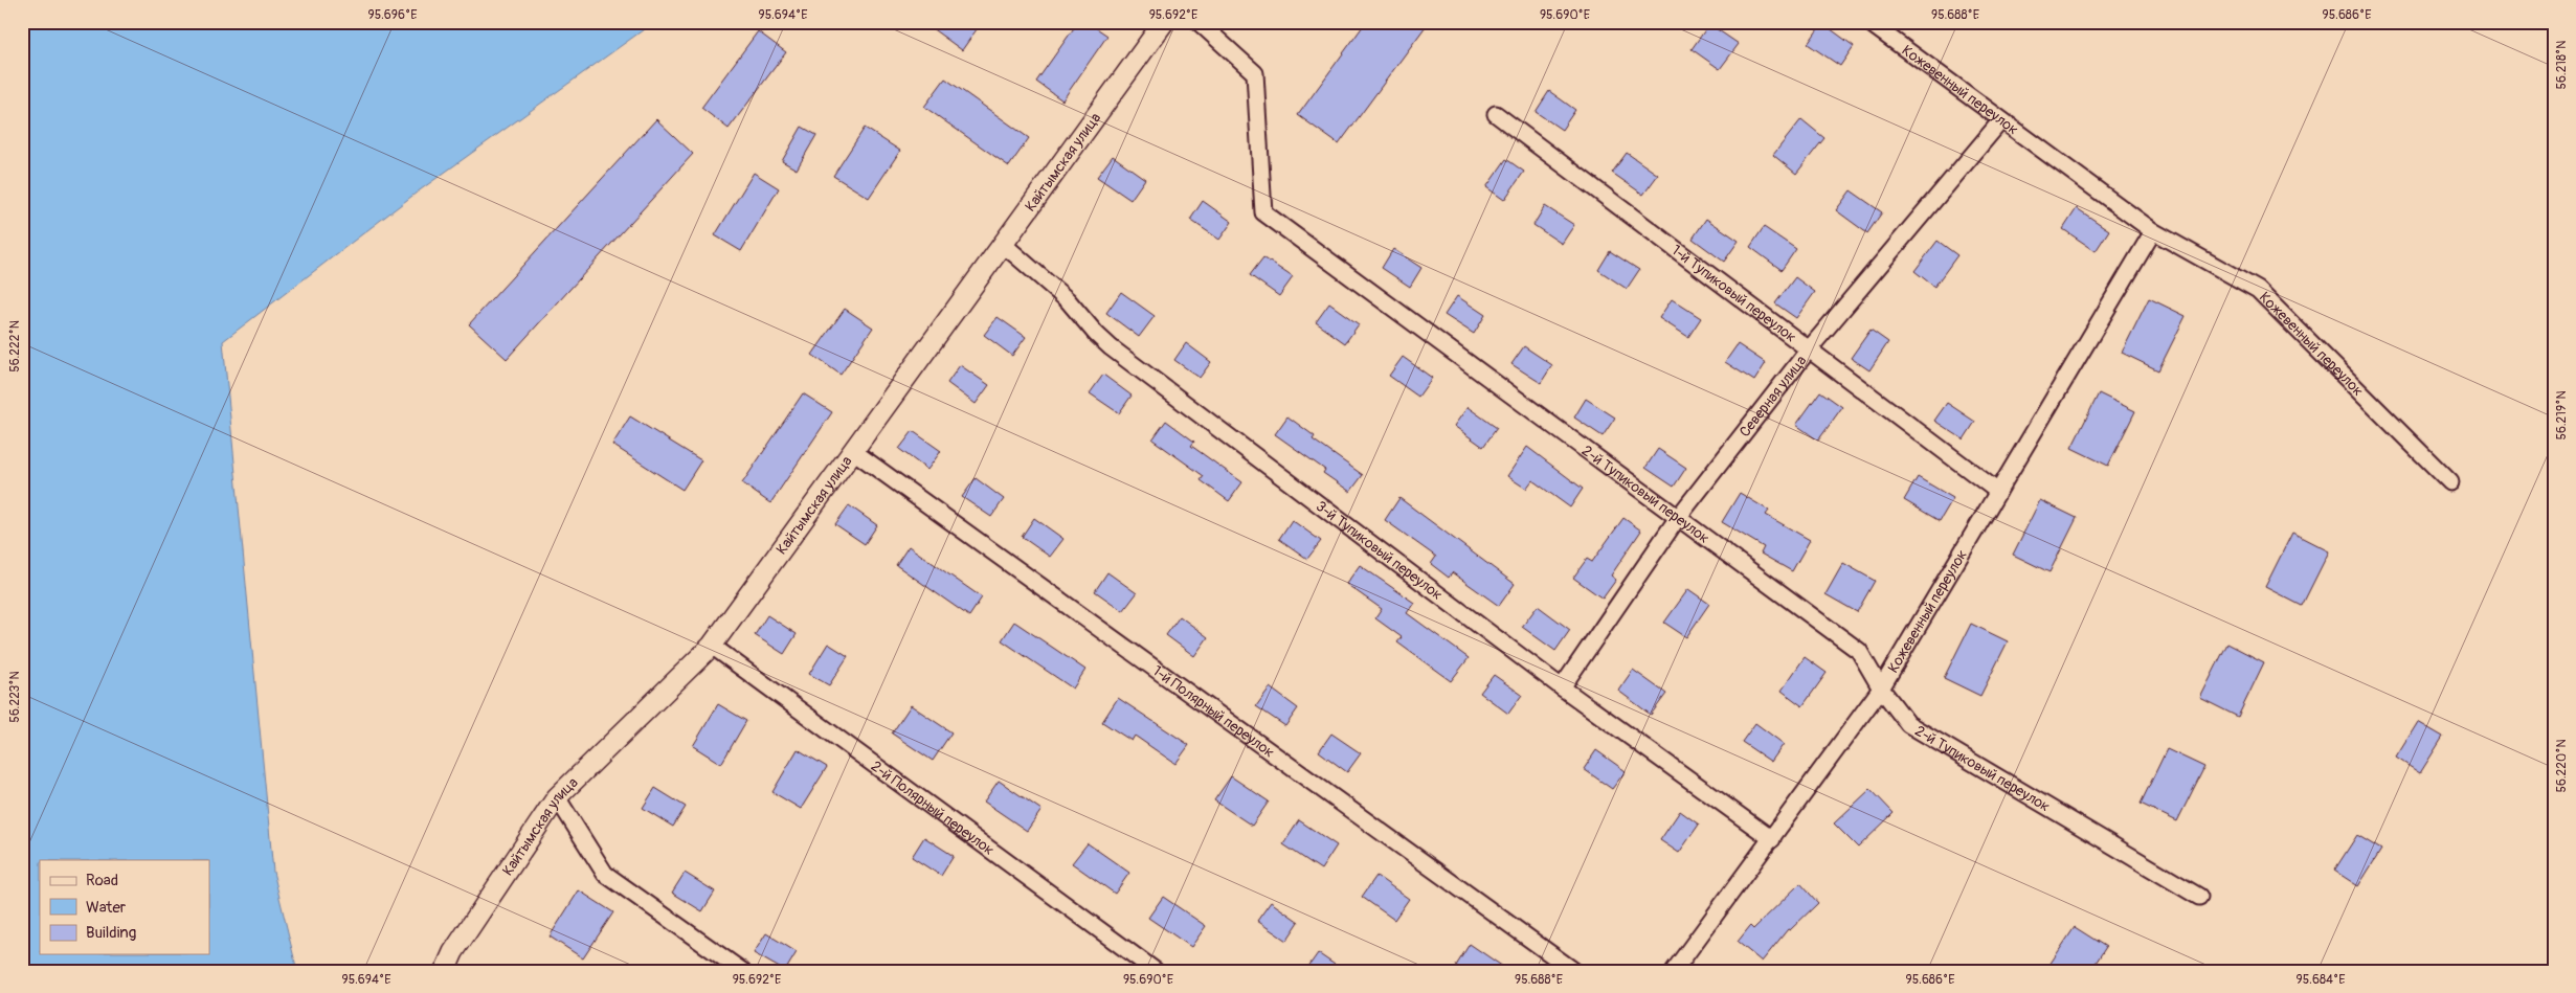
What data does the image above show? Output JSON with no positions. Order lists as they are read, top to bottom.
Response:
{
  "streets": {
    "street": [
      "Кожевенный переулок",
      "Кайтымская улица",
      "1-й Тупиковый переулок",
      "Северная улица",
      "2-й Тупиковый переулок",
      "3-й Тупиковый переулок",
      "1-й Полярный переулок",
      "2-й Полярный переулок"
    ]
  },
  "crossings": [
    ["Кожевенный переулок", "1-й Тупиковый переулок"],
    ["Кожевенный переулок", "Северная улица"],
    ["Кожевенный переулок", "2-й Тупиковый переулок"],
    ["Кожевенный переулок", "3-й Тупиковый переулок"],
    ["Кайтымская улица", "3-й Тупиковый переулок"],
    ["Кайтымская улица", "1-й Полярный переулок"],
    ["Кайтымская улица", "2-й Полярный переулок"],
    ["1-й Тупиковый переулок", "Северная улица"],
    ["Северная улица", "2-й Тупиковый переулок"],
    ["Северная улица", "3-й Тупиковый переулок"]
  ],
  "legend": ["Road", "Water", "Building"],
  "coordinates": [
    "95.696°E",
    "95.694°E",
    "95.692°E",
    "95.690°E",
    "95.688°E",
    "95.686°E",
    "56.218°N",
    "56.222°N",
    "56.219°N",
    "56.223°N",
    "56.220°N",
    "95.684°E"
  ]
}
